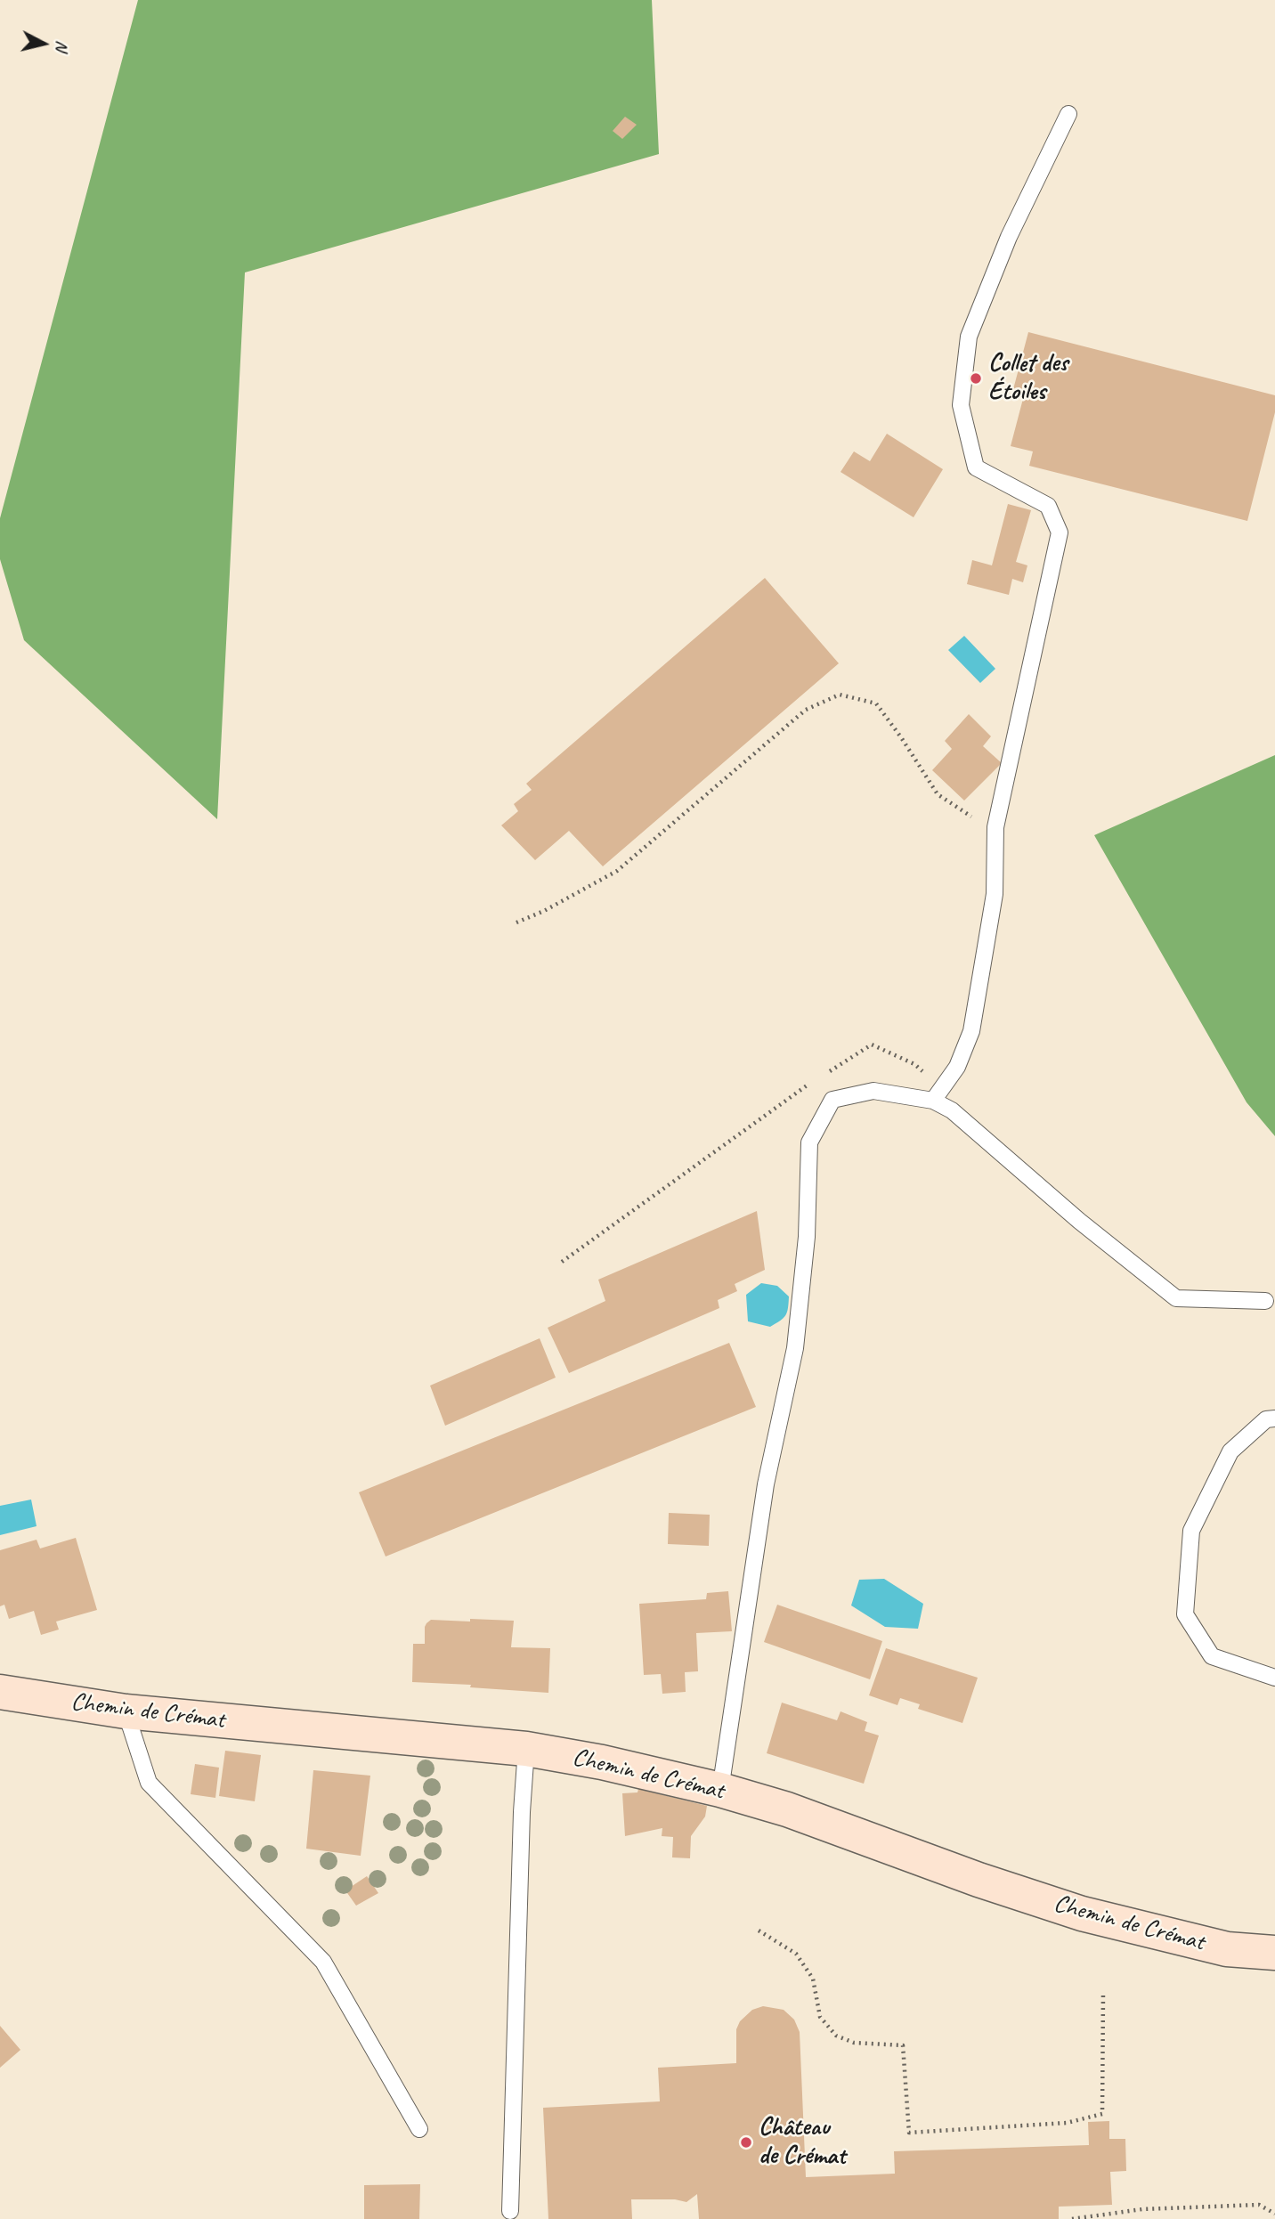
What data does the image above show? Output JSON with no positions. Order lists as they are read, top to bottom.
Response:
{
  "streets": {
    "street": ["Chemin de Crémat"]
  },
  "places": ["Collet des Étoiles", "Château de Crémat"],
  "north": "right"
}
